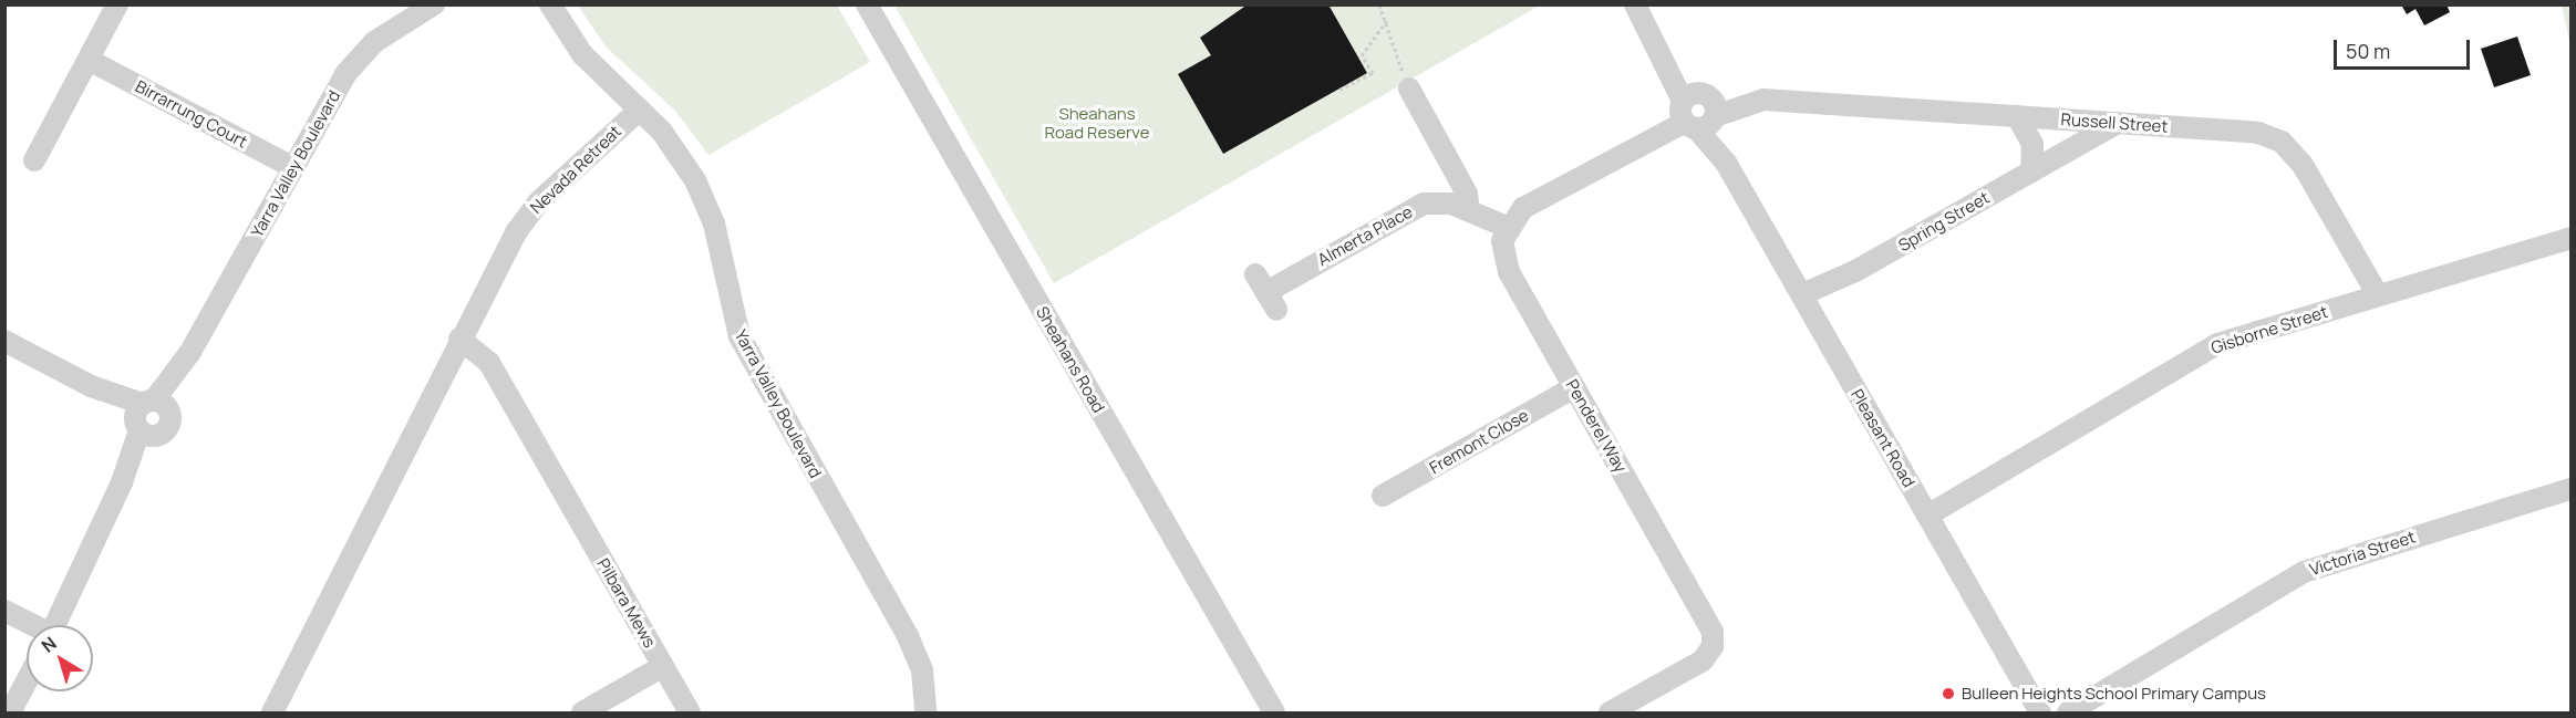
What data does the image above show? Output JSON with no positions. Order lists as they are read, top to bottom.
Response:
{
  "streets": {
    "street": [
      "Birrarrung Court",
      "Russell Street",
      "Yarra Valley Boulevard",
      "Nevada Retreat",
      "Spring Street",
      "Almerta Place",
      "Gisborne Street",
      "Sheahans Road",
      "Penderel Way",
      "Pleasant Road",
      "Fremont Close",
      "Victoria Street",
      "Pilbara Mews"
    ]
  },
  "crossings": [
    ["Birrarrung Court", "Yarra Valley Boulevard"],
    ["Russell Street", "Spring Street"],
    ["Russell Street", "Gisborne Street"],
    ["Russell Street", "Pleasant Road"],
    ["Yarra Valley Boulevard", "Nevada Retreat"],
    ["Nevada Retreat", "Pilbara Mews"],
    ["Spring Street", "Pleasant Road"],
    ["Almerta Place", "Penderel Way"],
    ["Gisborne Street", "Pleasant Road"],
    ["Penderel Way", "Fremont Close"],
    ["Pleasant Road", "Victoria Street"]
  ],
  "parks": ["Sheahans Road Reserve"],
  "places": ["Bulleen Heights School Primary Campus"],
  "scale_bar": "50 m",
  "north": "top left"
}
